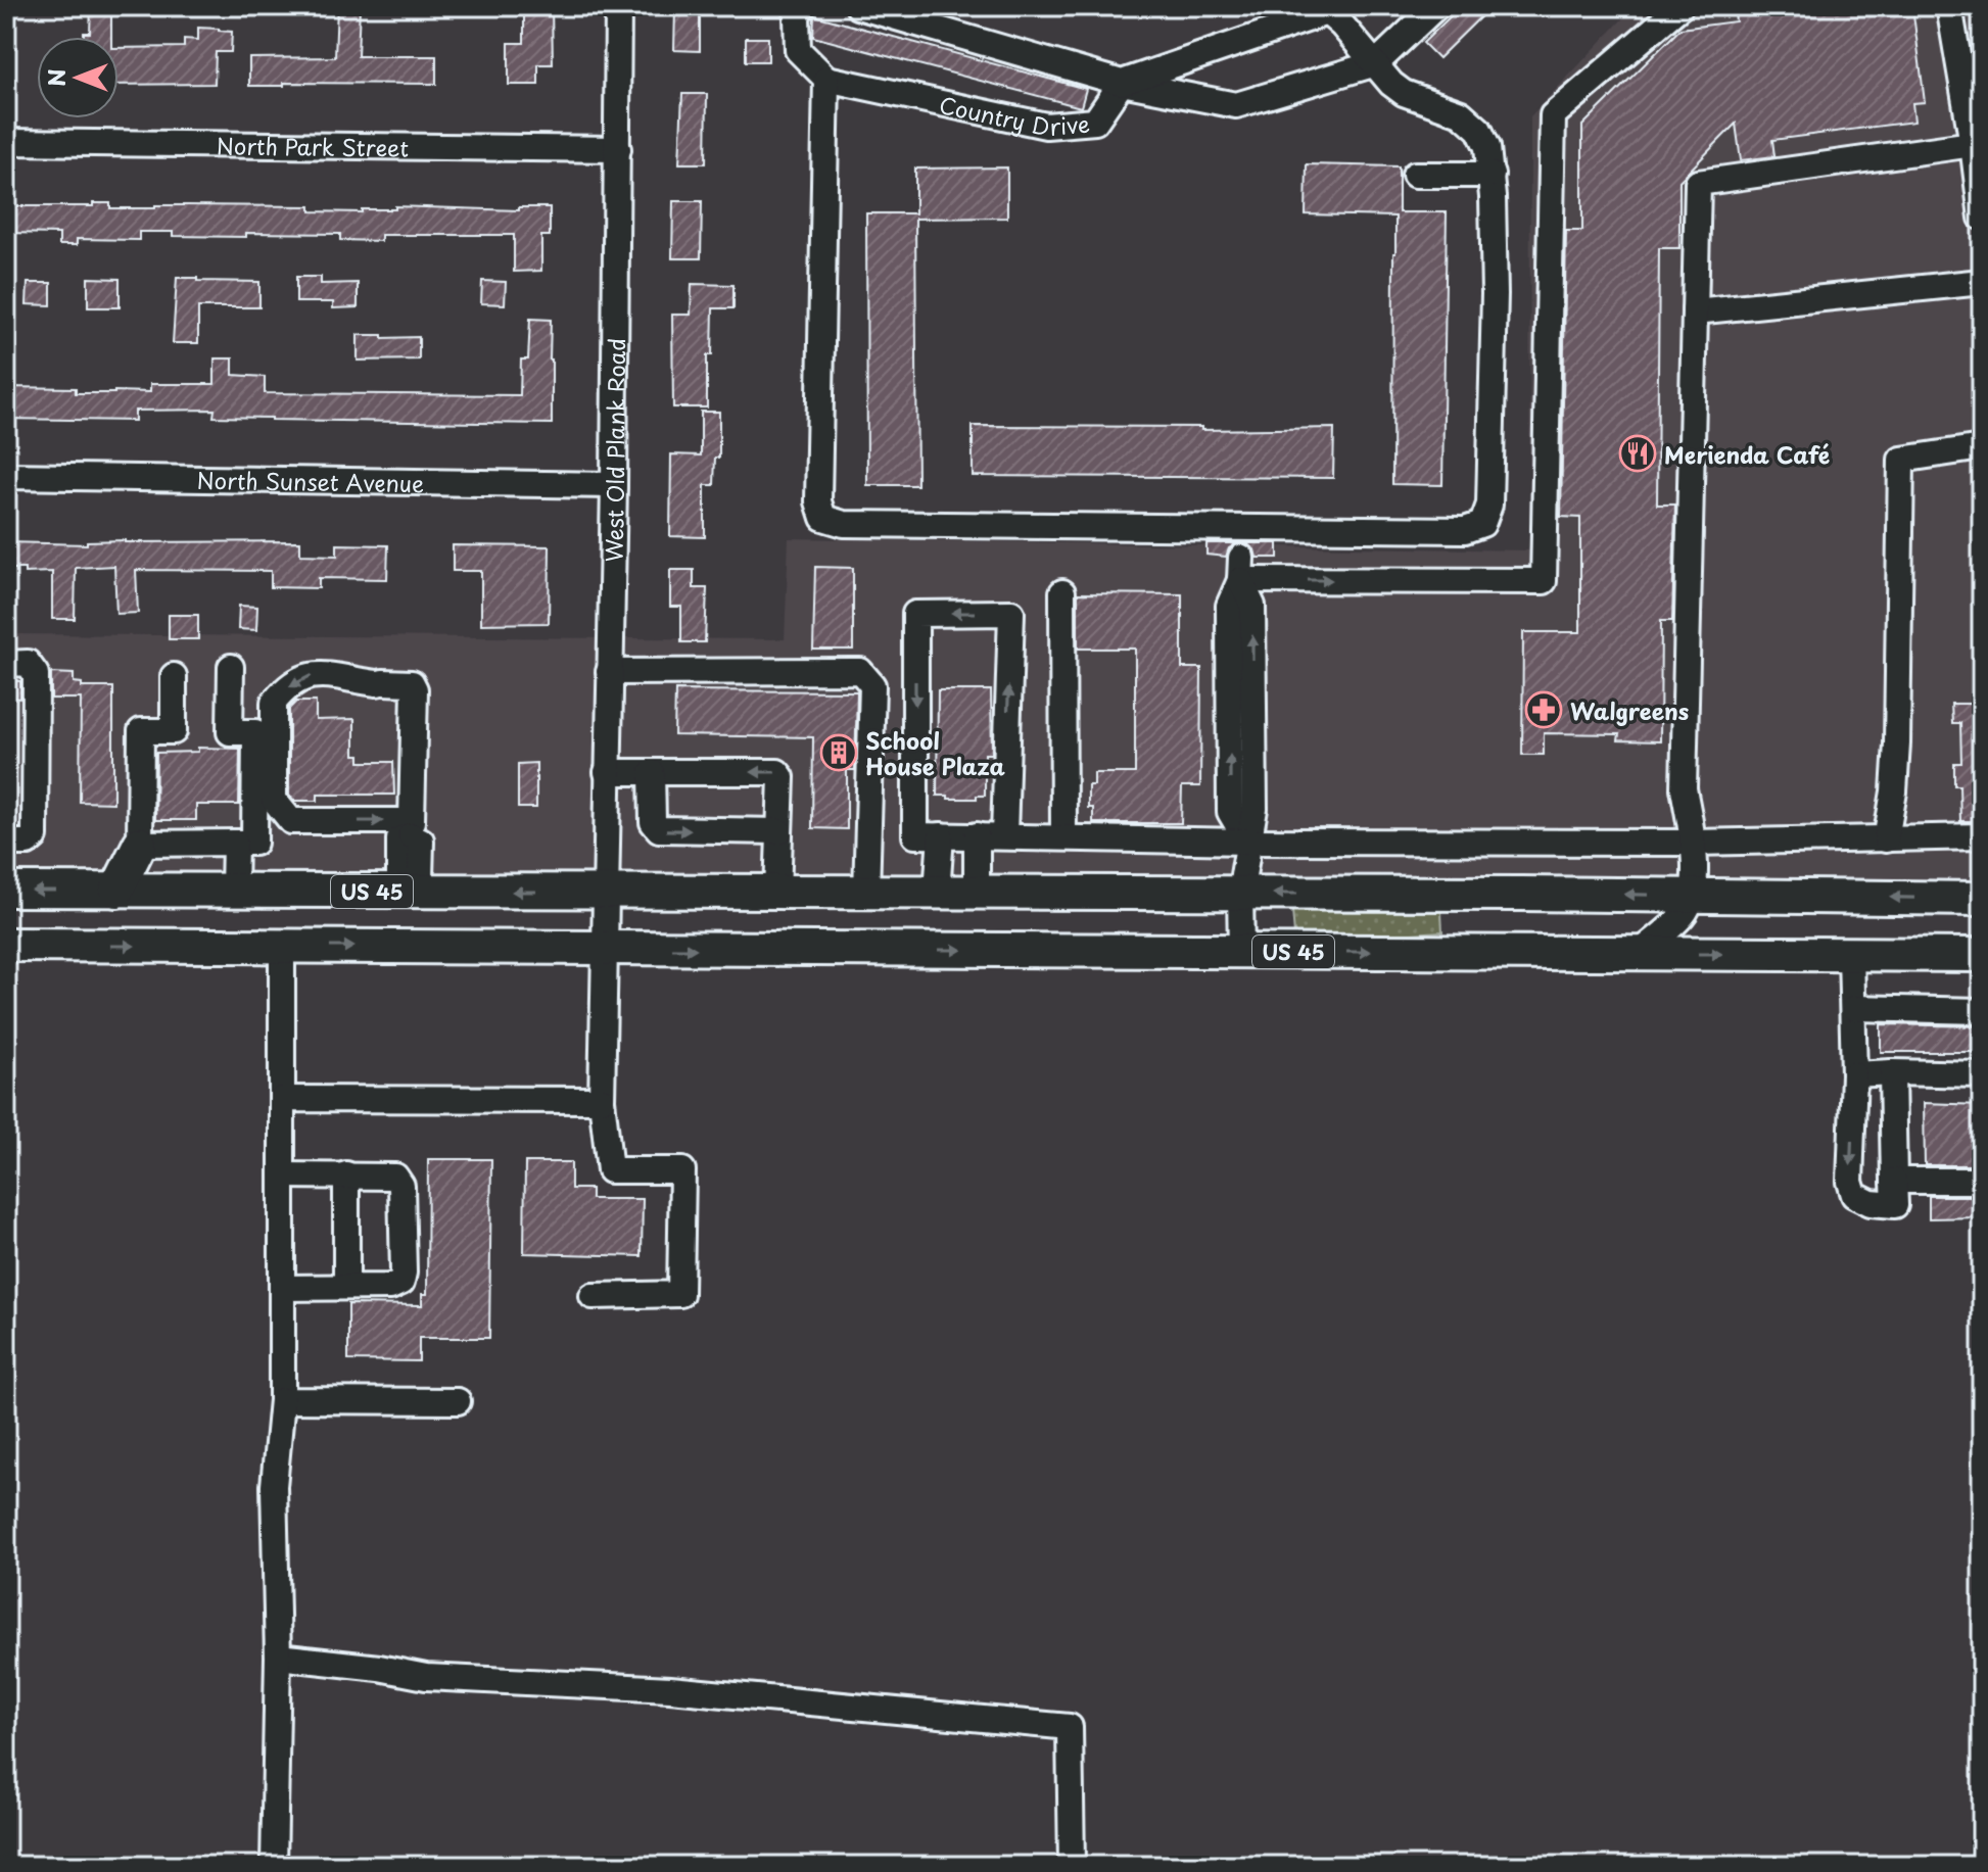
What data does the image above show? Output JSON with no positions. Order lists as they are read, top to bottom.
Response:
{
  "streets": {
    "main road": ["US 45"],
    "street": [
      "Country Drive",
      "North Park Street",
      "West Old Plank Road",
      "North Sunset Avenue"
    ]
  },
  "crossings": [
    ["North Park Street", "West Old Plank Road"],
    ["West Old Plank Road", "North Sunset Avenue"],
    ["West Old Plank Road", "US 45"]
  ],
  "places": {
    "restaurant": ["Merienda Café"],
    "pharmacy": ["Walgreens"],
    "building": ["School House Plaza"]
  },
  "north": "left"
}
